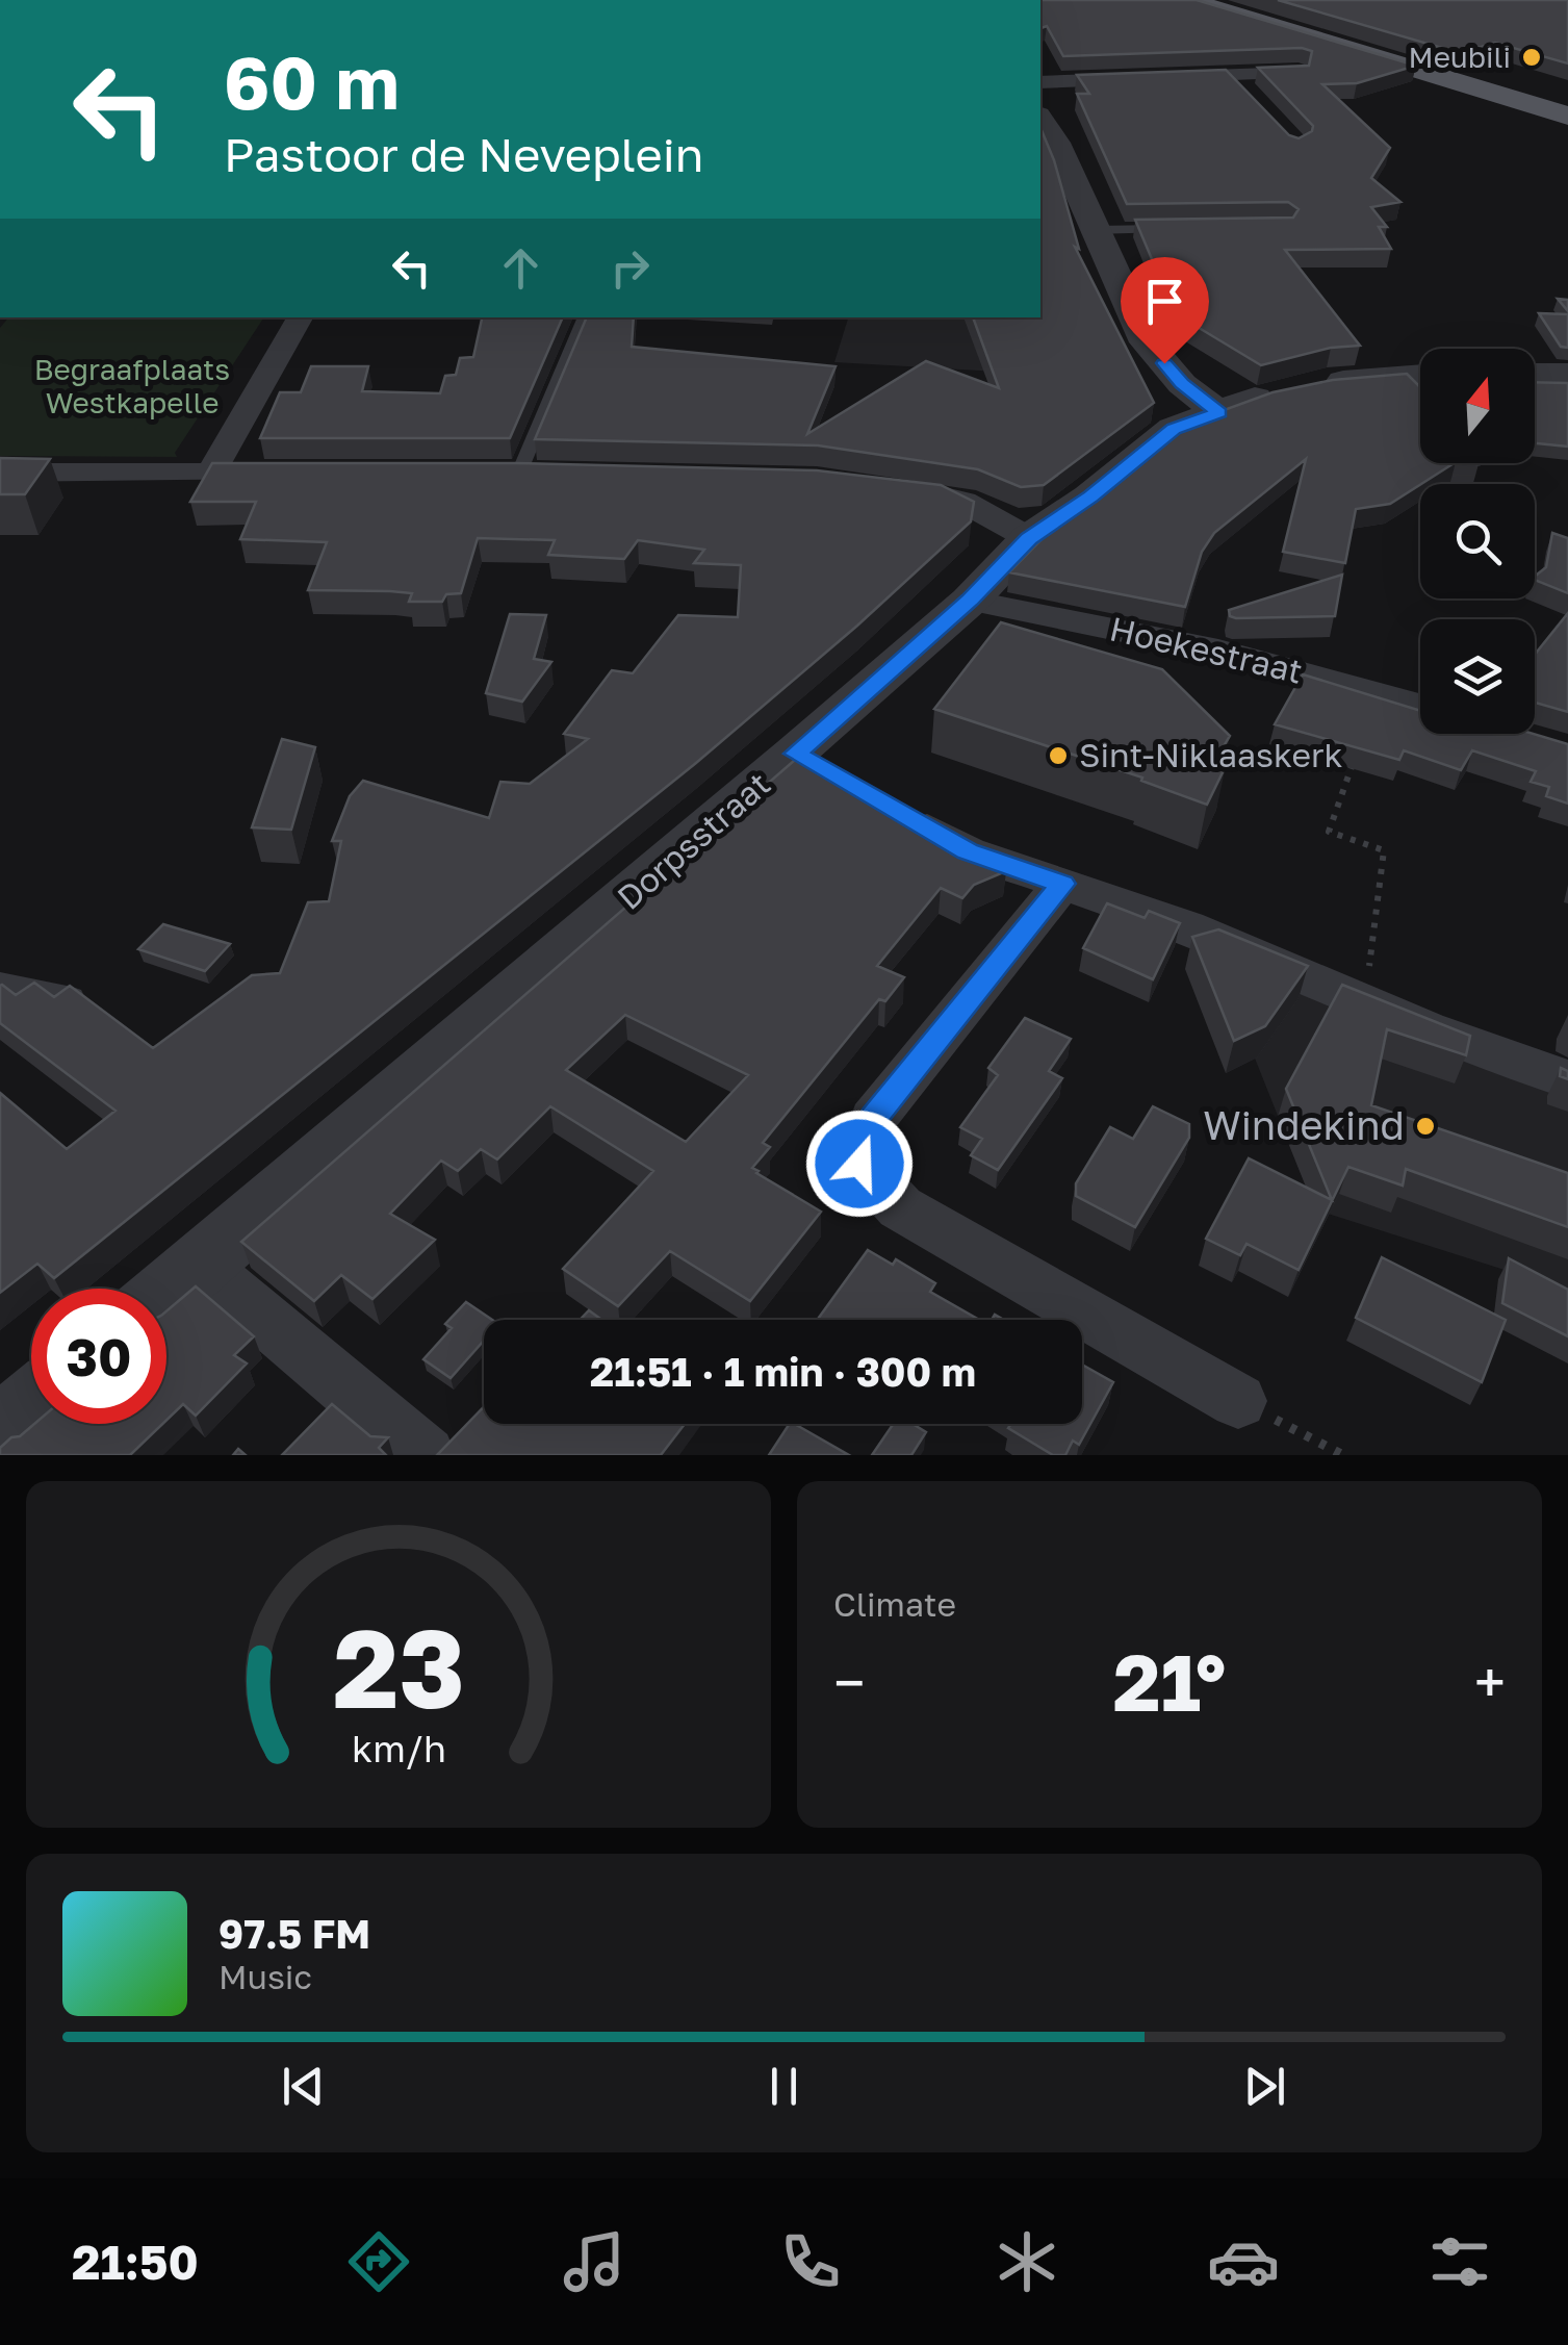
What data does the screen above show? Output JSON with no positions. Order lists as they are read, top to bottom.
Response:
{
  "streets": {
    "street": ["Hoekestraat", "Dorpsstraat"]
  },
  "crossings": [
    ["Hoekestraat", "Dorpsstraat"]
  ],
  "parks": ["Begraafplaats Westkapelle"],
  "places": ["Meubili", "Sint-Niklaaskerk", "Windekind"],
  "north": "top",
  "page": {
    "turn": ["60 m", "Pastoor de Neveplein"],
    "limit": "30",
    "trip": "21:51 · 1 min · 300 m",
    "tile": "Climate",
    "heat": ["−", "21°", "+"],
    "song": ["97.5 FM", "Music"],
    "tabs": "21:50",
    "gauge": ["23", "km/h"]
  }
}
